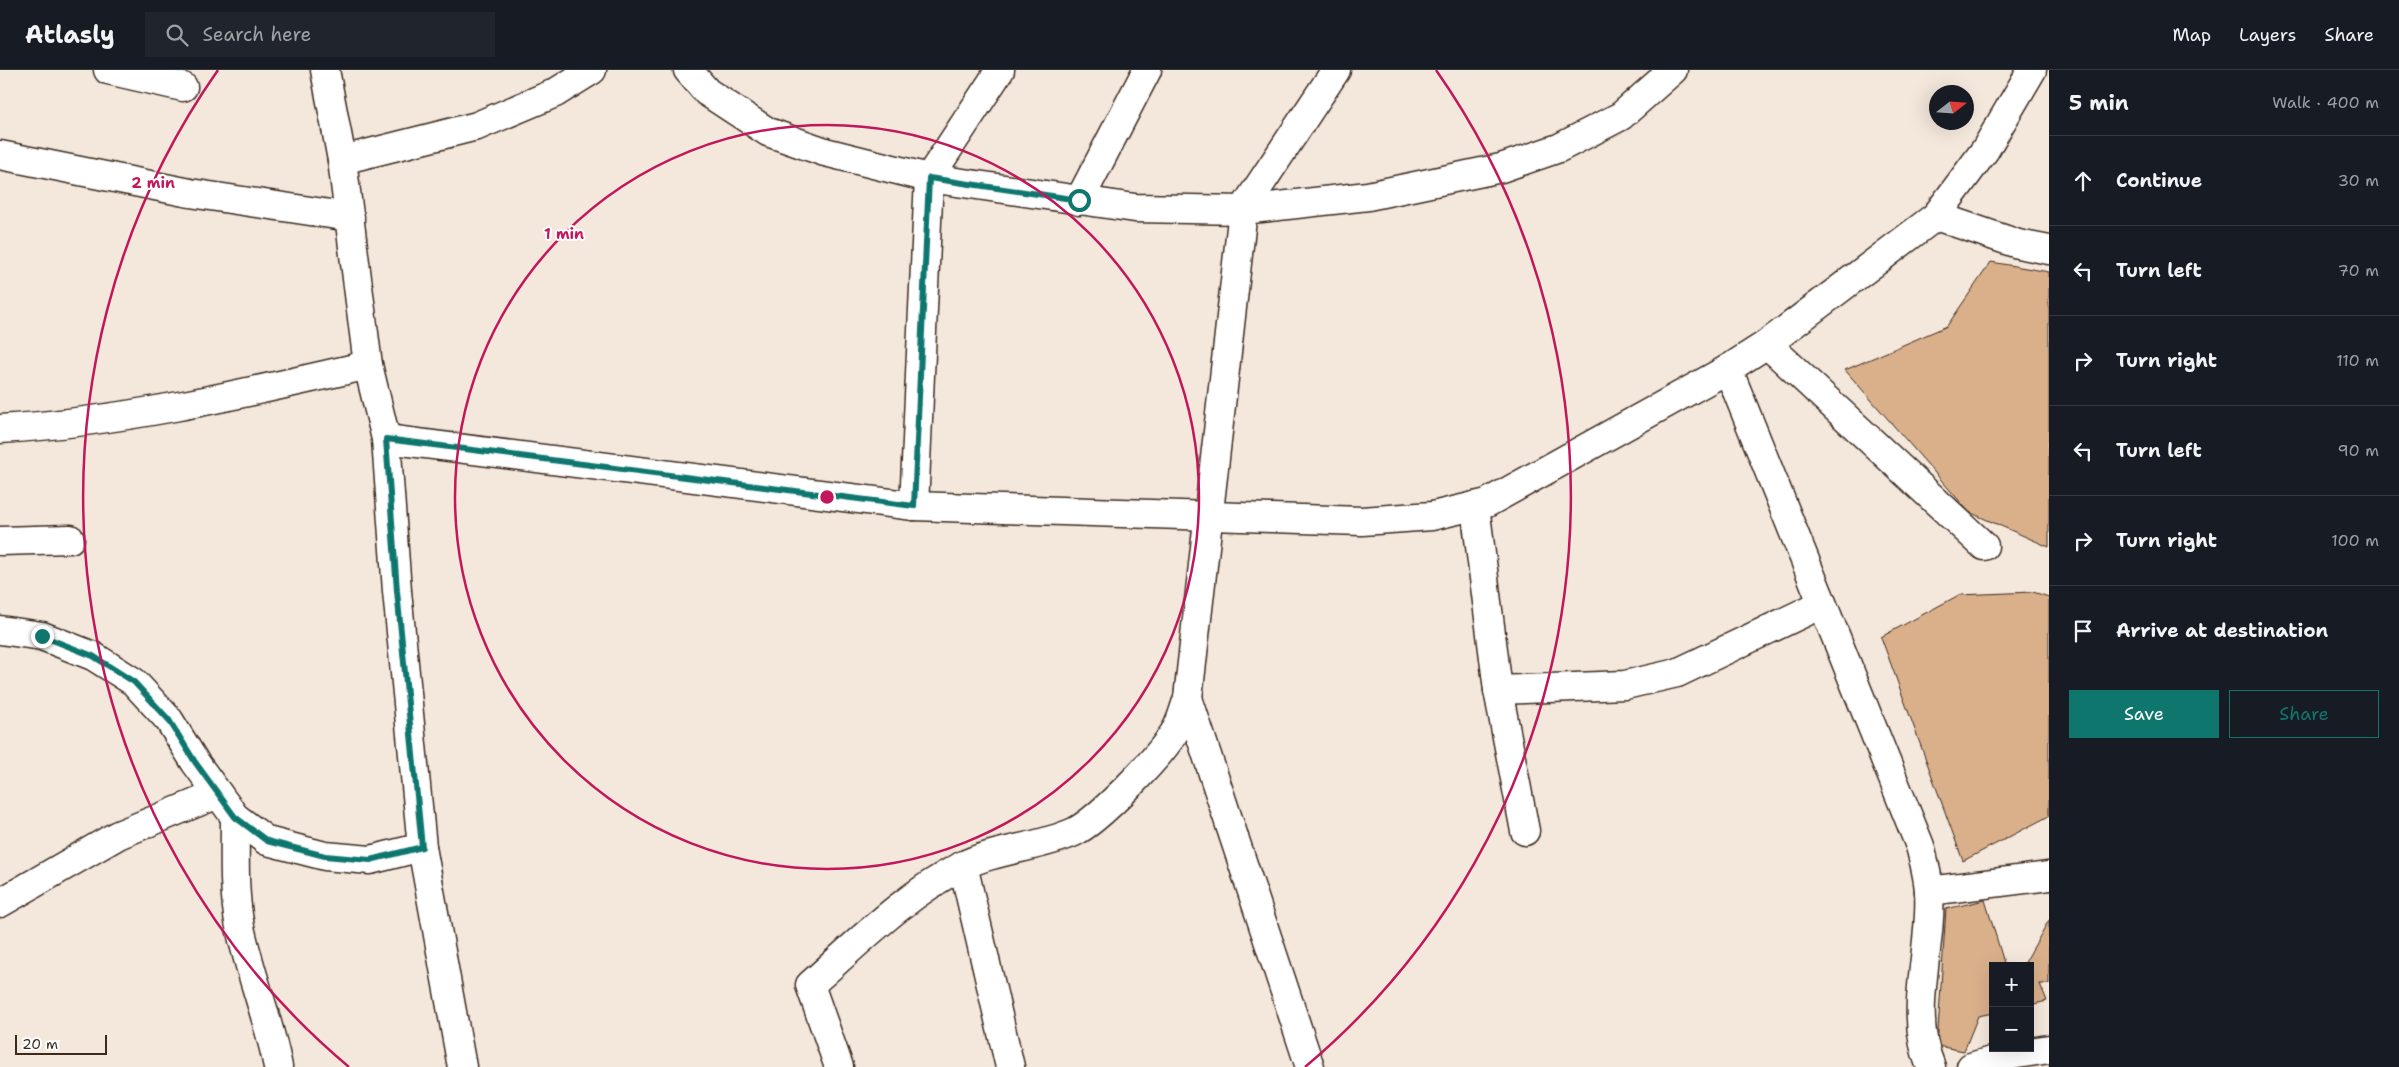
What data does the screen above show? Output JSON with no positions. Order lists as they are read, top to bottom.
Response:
{
  "scale_bar": "20 m",
  "north": "right",
  "page": {
    "header": "Atlasly",
    "search": "Search here",
    "nav": ["Map", "Layers", "Share"],
    "heading": ["5 min", "Walk · 400 m"],
    "list": [
      ["Continue", "30 m"],
      ["Turn left", "70 m"],
      ["Turn right", "110 m"],
      ["Turn left", "90 m"],
      ["Turn right", "100 m"],
      "Arrive at destination"
    ],
    "buttons": ["Save", "Share"],
    "map_buttons": ["+", "−"],
    "scale": "20 m"
  },
  "rings": ["2 min", "1 min"]
}
